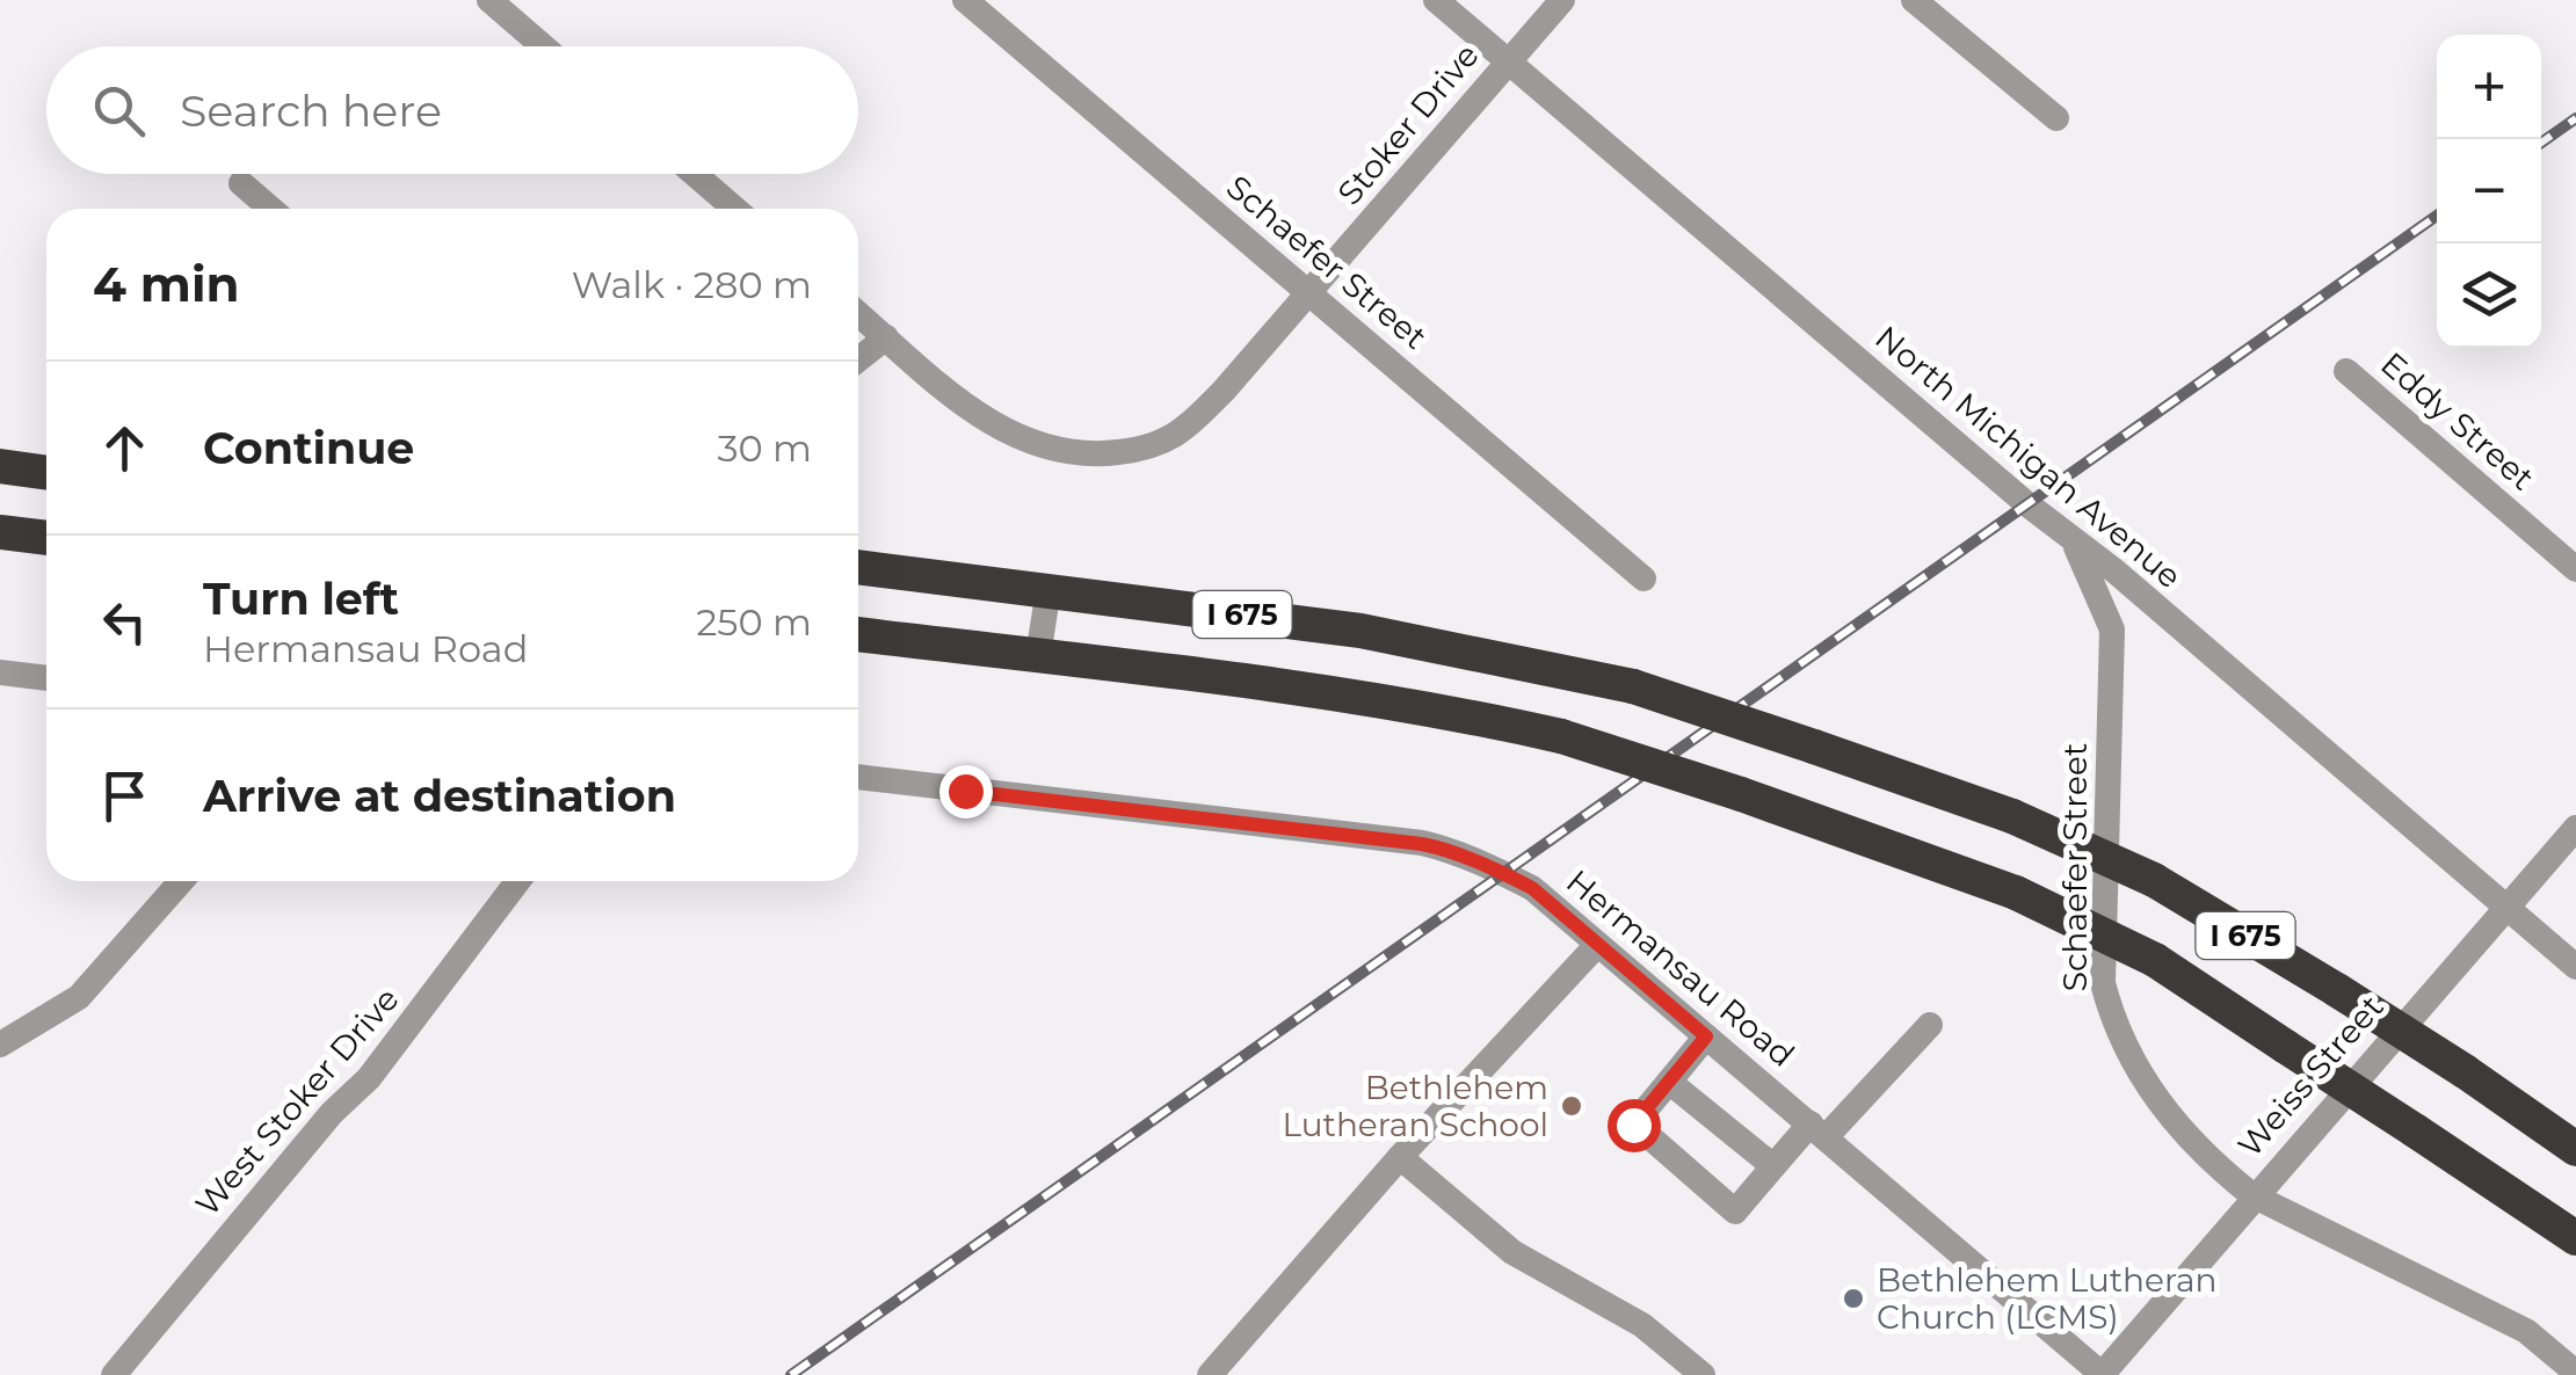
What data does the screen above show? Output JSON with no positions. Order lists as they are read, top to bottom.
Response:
{
  "streets": {
    "highway": ["I 675"],
    "street": [
      "Stoker Drive",
      "Schaefer Street",
      "Eddy Street",
      "North Michigan Avenue",
      "Hermansau Road",
      "Weiss Street",
      "West Stoker Drive"
    ]
  },
  "crossings": [
    ["Stoker Drive", "Schaefer Street"],
    ["Stoker Drive", "North Michigan Avenue"],
    ["Schaefer Street", "North Michigan Avenue"],
    ["Schaefer Street", "Weiss Street"],
    ["North Michigan Avenue", "Weiss Street"],
    ["Hermansau Road", "Weiss Street"]
  ],
  "places": ["Bethlehem Lutheran School", "Bethlehem Lutheran Church (LCMS)"],
  "page": {
    "map_buttons": ["+", "−"],
    "search": "Search here",
    "heading": ["4 min", "Walk · 280 m"],
    "list": [
      ["Continue", "30 m"],
      ["Turn left", "Hermansau Road", "250 m"],
      "Arrive at destination"
    ]
  }
}
